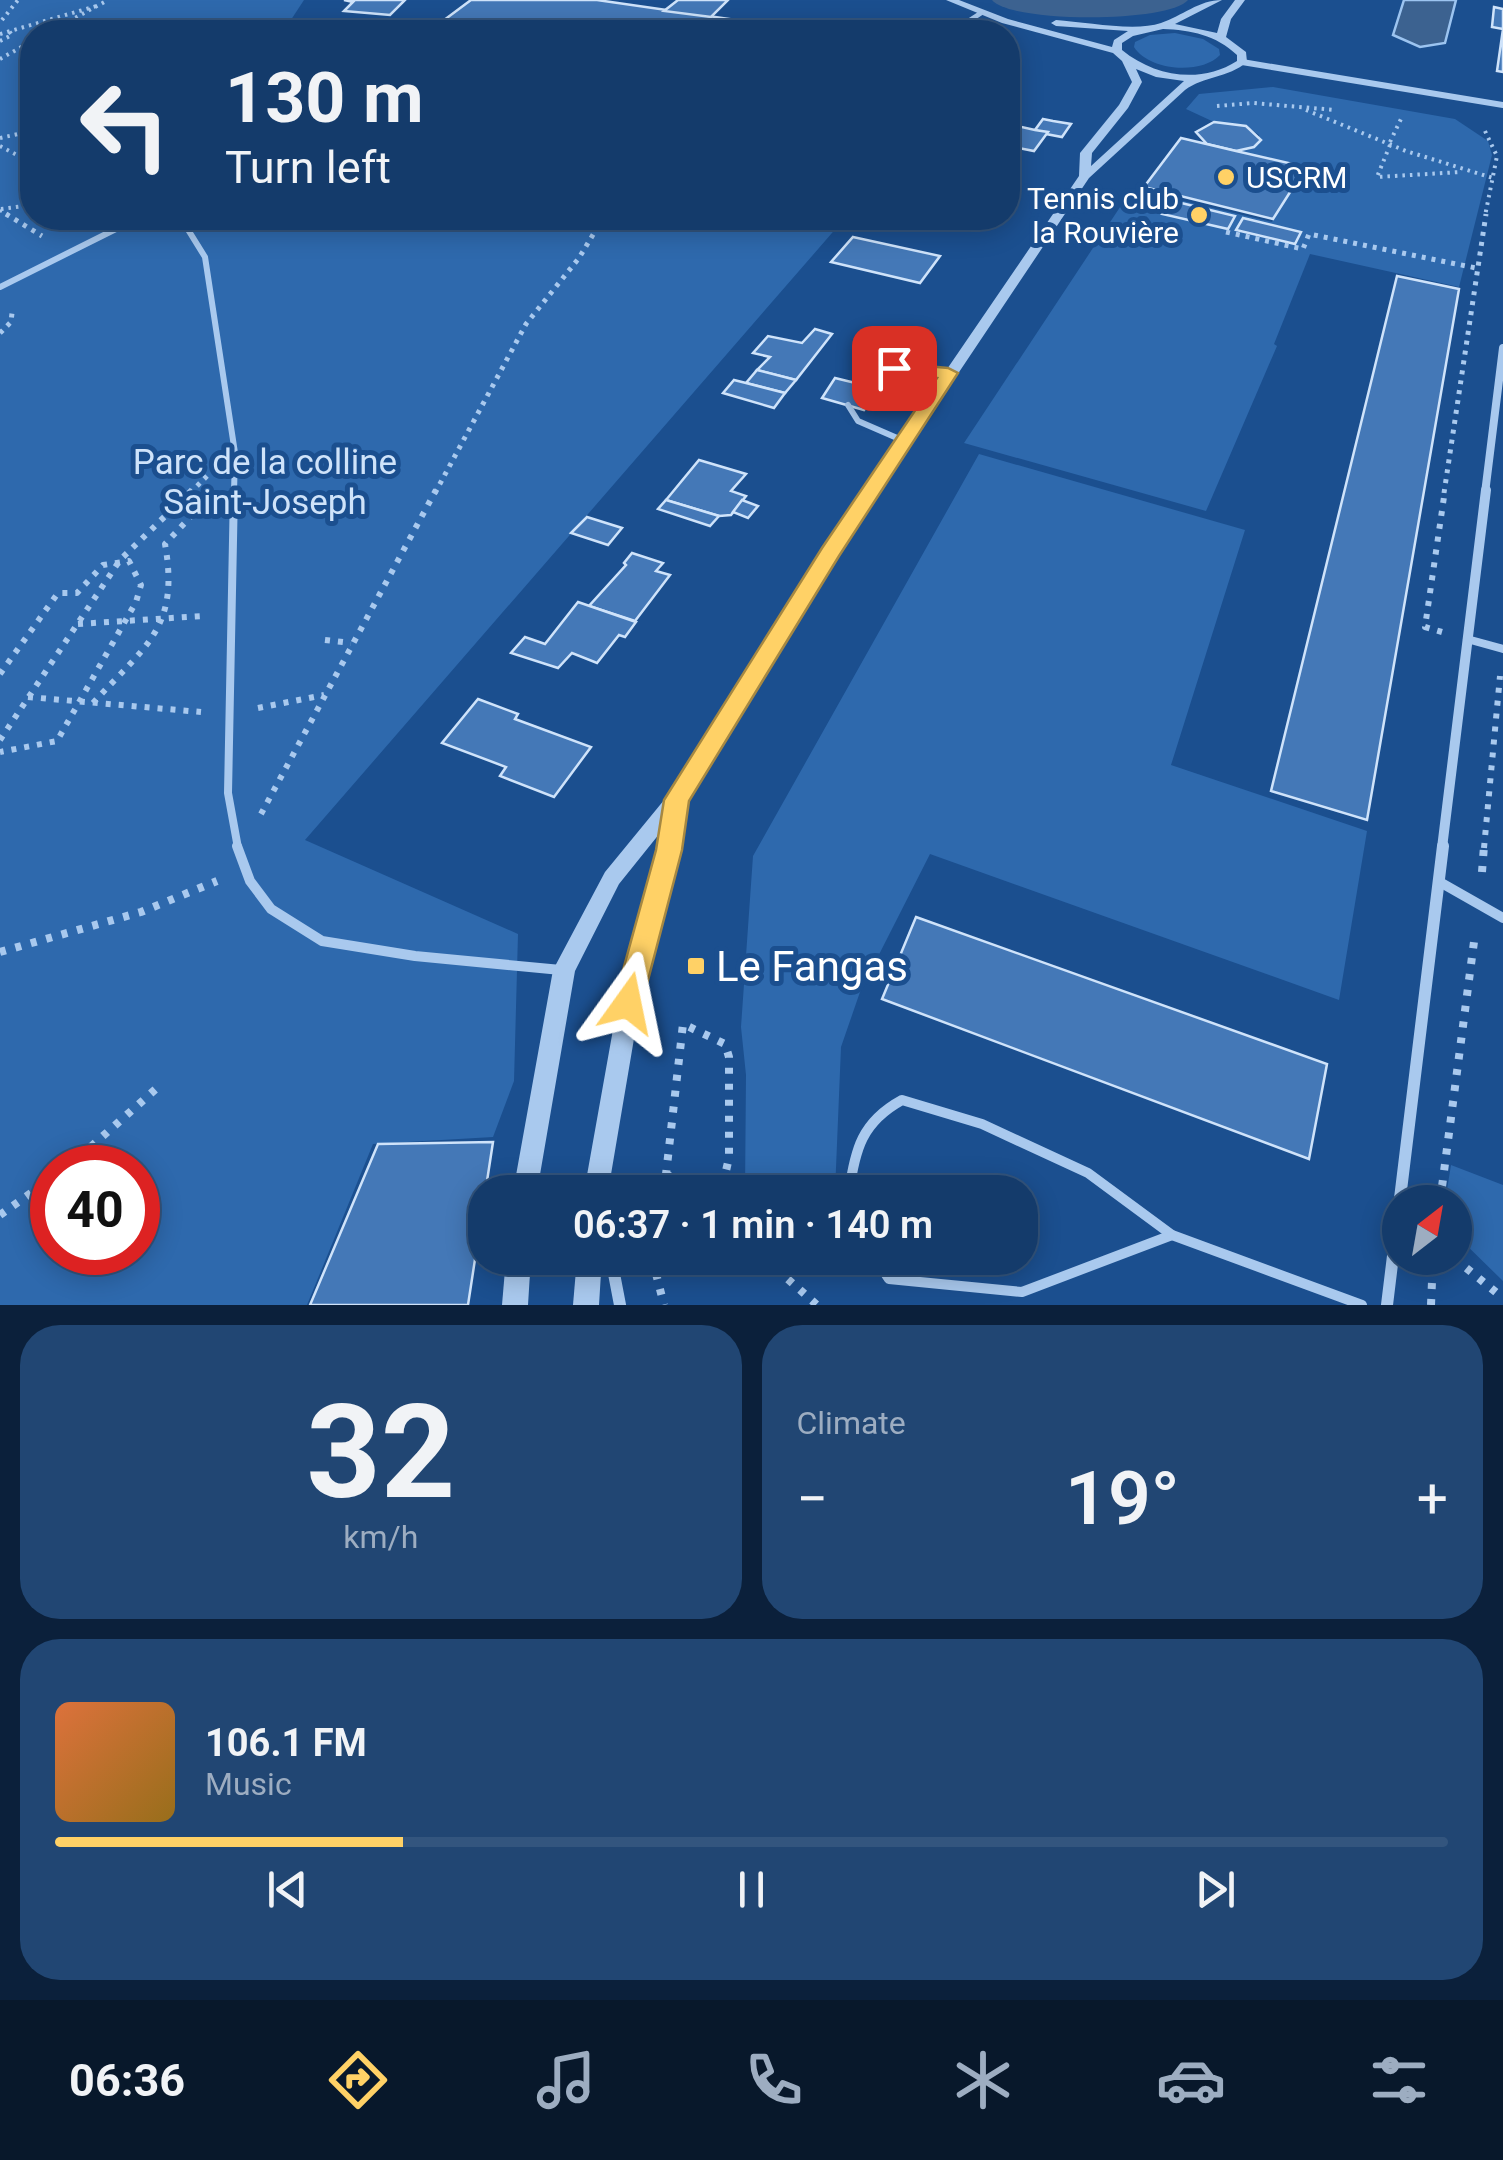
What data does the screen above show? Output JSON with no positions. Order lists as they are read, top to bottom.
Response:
{
  "parks": ["Parc de la colline Saint-Joseph"],
  "places": {
    "other": ["USCRM", "Tennis club la Rouvière"],
    "transit": ["Le Fangas"]
  },
  "north": "top right",
  "page": {
    "turn": ["130 m", "Turn left"],
    "limit": "40",
    "trip": "06:37 · 1 min · 140 m",
    "tile": [
      ["32", "km/h"],
      "Climate"
    ],
    "heat": ["−", "19°", "+"],
    "song": ["106.1 FM", "Music"],
    "tabs": "06:36"
  }
}
